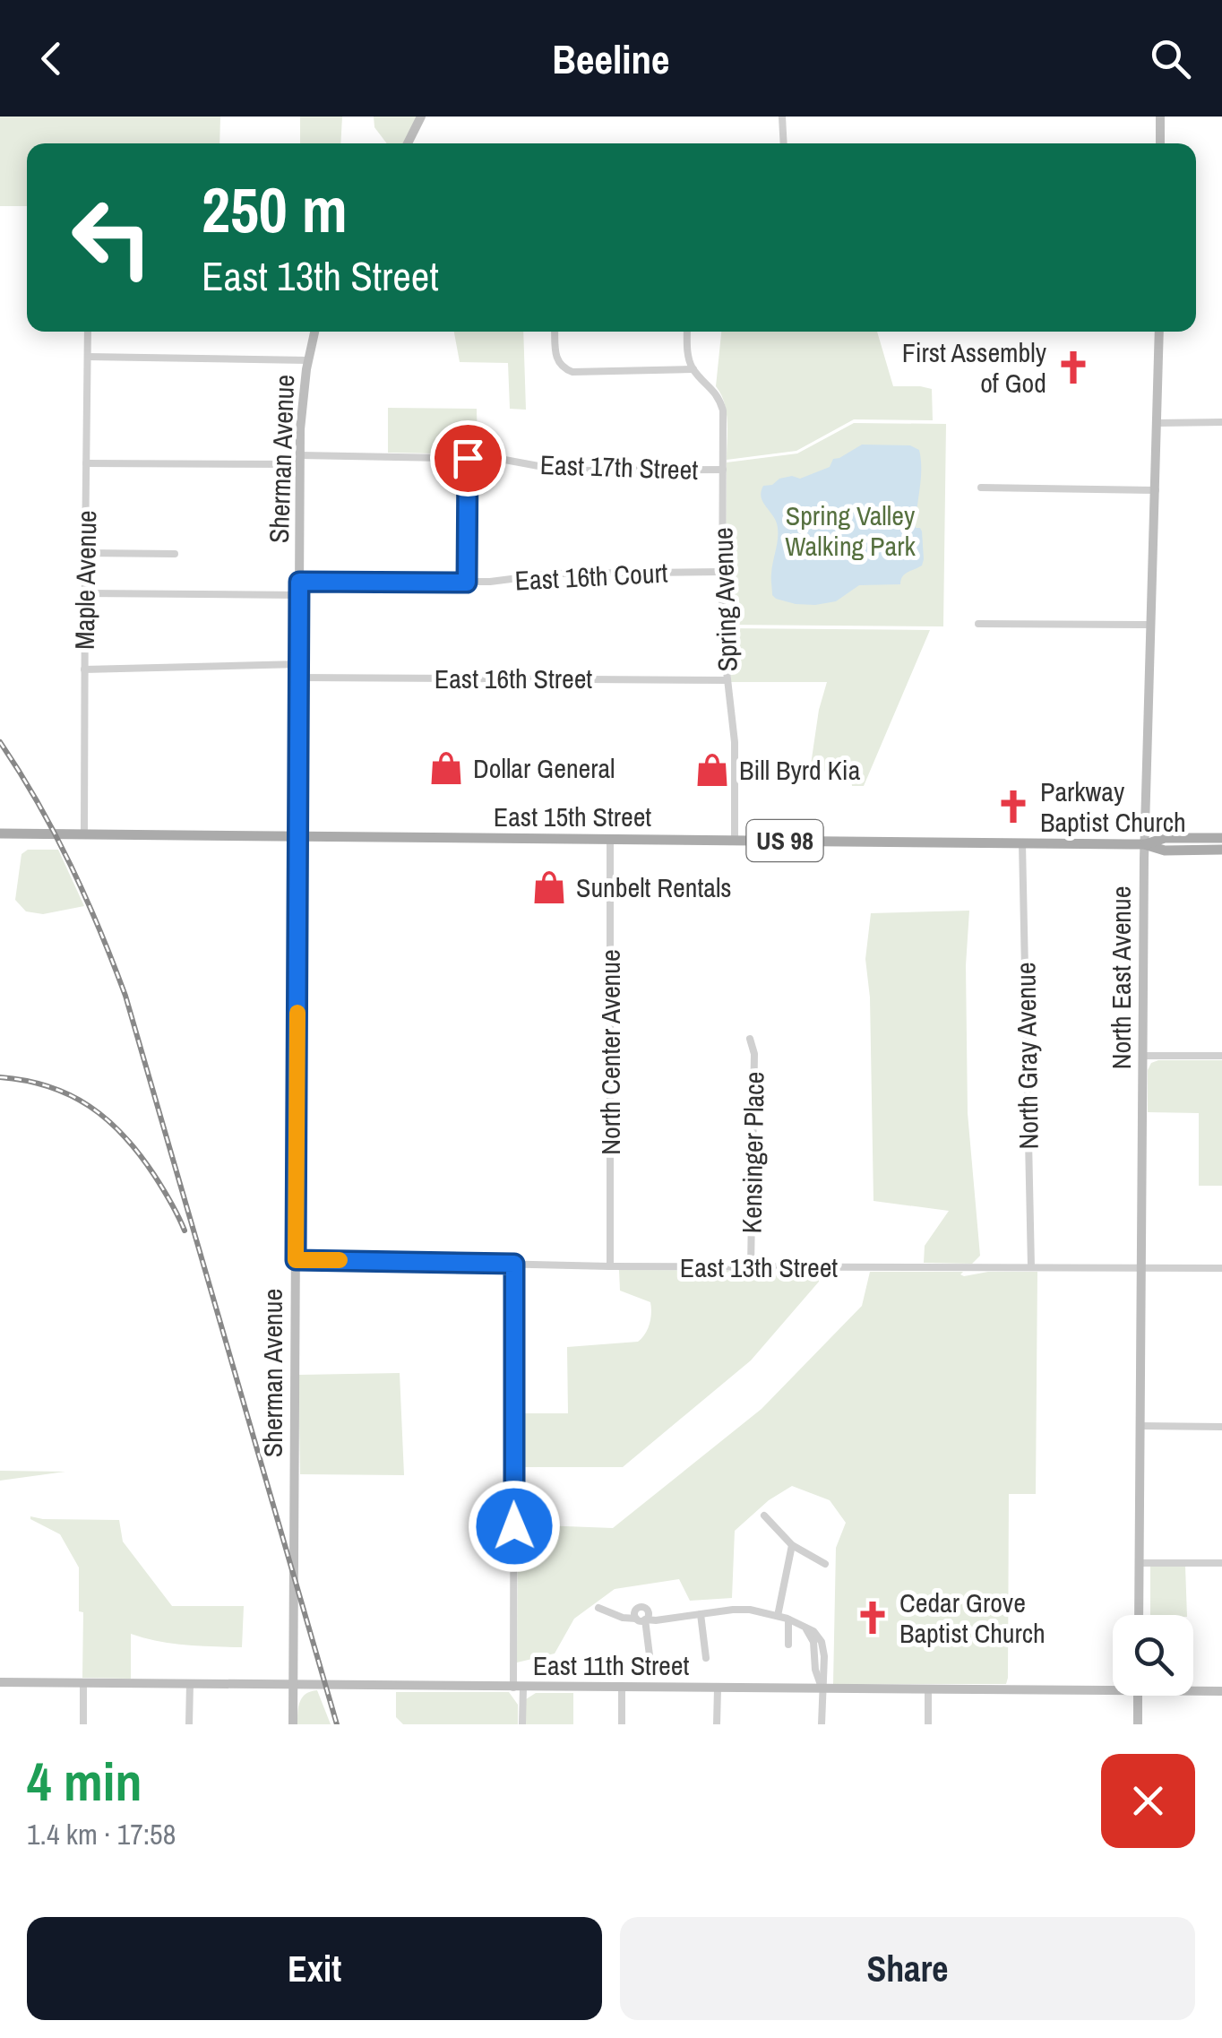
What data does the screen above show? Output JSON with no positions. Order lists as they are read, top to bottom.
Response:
{
  "streets": {
    "main road": [
      "Sherman Avenue",
      "East 15th Street",
      "US 98",
      "North East Avenue",
      "East 11th Street"
    ],
    "street": [
      "East 17th Street",
      "East 16th Court",
      "Maple Avenue",
      "Spring Avenue",
      "East 16th Street",
      "North Center Avenue",
      "North Gray Avenue",
      "Kensinger Place",
      "East 13th Street"
    ]
  },
  "crossings": [
    ["Sherman Avenue", "East 17th Street"],
    ["Sherman Avenue", "East 16th Court"],
    ["Sherman Avenue", "East 16th Street"],
    ["Sherman Avenue", "East 15th Street"],
    ["Sherman Avenue", "East 13th Street"],
    ["Sherman Avenue", "East 11th Street"],
    ["East 17th Street", "Maple Avenue"],
    ["East 17th Street", "Spring Avenue"],
    ["East 16th Court", "Spring Avenue"],
    ["Maple Avenue", "East 15th Street"],
    ["Spring Avenue", "East 16th Street"],
    ["Spring Avenue", "East 15th Street"],
    ["East 15th Street", "North East Avenue"],
    ["East 15th Street", "North Center Avenue"],
    ["East 15th Street", "North Gray Avenue"],
    ["North East Avenue", "East 13th Street"],
    ["North Center Avenue", "East 13th Street"],
    ["North Gray Avenue", "East 13th Street"],
    ["Kensinger Place", "East 13th Street"]
  ],
  "parks": ["Spring Valley Walking Park"],
  "places": {
    "church": ["First Assembly of God", "Parkway Baptist Church", "Cedar Grove Baptist Church"],
    "shop": ["Dollar General", "Bill Byrd Kia", "Sunbelt Rentals"]
  },
  "page": {
    "header": "Beeline",
    "turn": ["250 m", "East 13th Street"],
    "heading": ["4 min", "1.4 km · 17:58"],
    "buttons": ["Exit", "Share"]
  }
}
